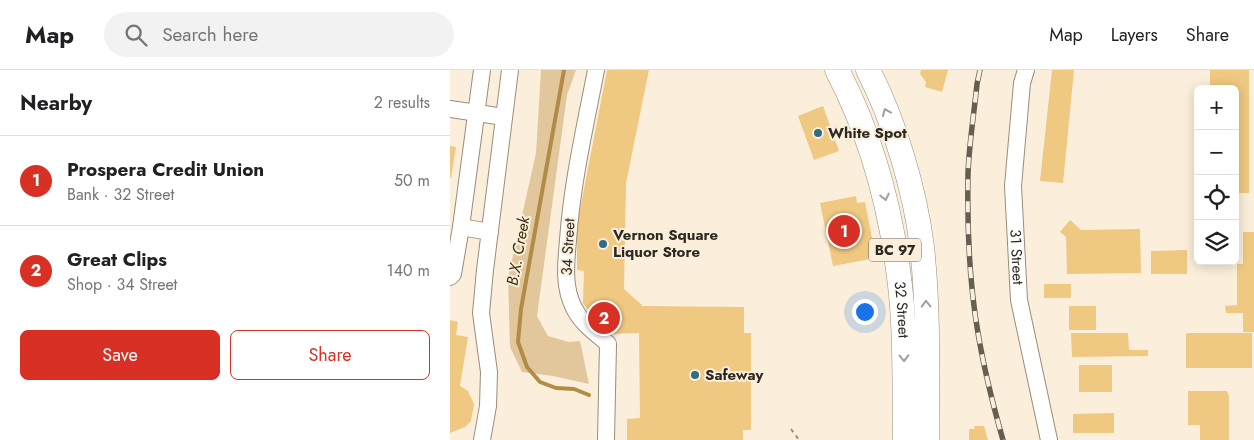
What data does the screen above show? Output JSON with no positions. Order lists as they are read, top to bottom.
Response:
{
  "streets": {
    "highway": ["BC 97", "32 Street"],
    "street": ["34 Street", "31 Street"]
  },
  "water": ["B.X. Creek"],
  "places": ["White Spot", "Vernon Square Liquor Store", "Safeway"],
  "page": {
    "header": "Map",
    "search": "Search here",
    "nav": ["Map", "Layers", "Share"],
    "heading": ["Nearby", "2 results"],
    "map_buttons": ["+", "−"],
    "list": [
      {
        "mark": "1",
        "name": "Prospera Credit Union",
        "note": "Bank · 32 Street",
        "value": "50 m"
      },
      {
        "mark": "2",
        "name": "Great Clips",
        "note": "Shop · 34 Street",
        "value": "140 m"
      }
    ],
    "pins": ["1", "2"],
    "buttons": ["Save", "Share"]
  }
}
